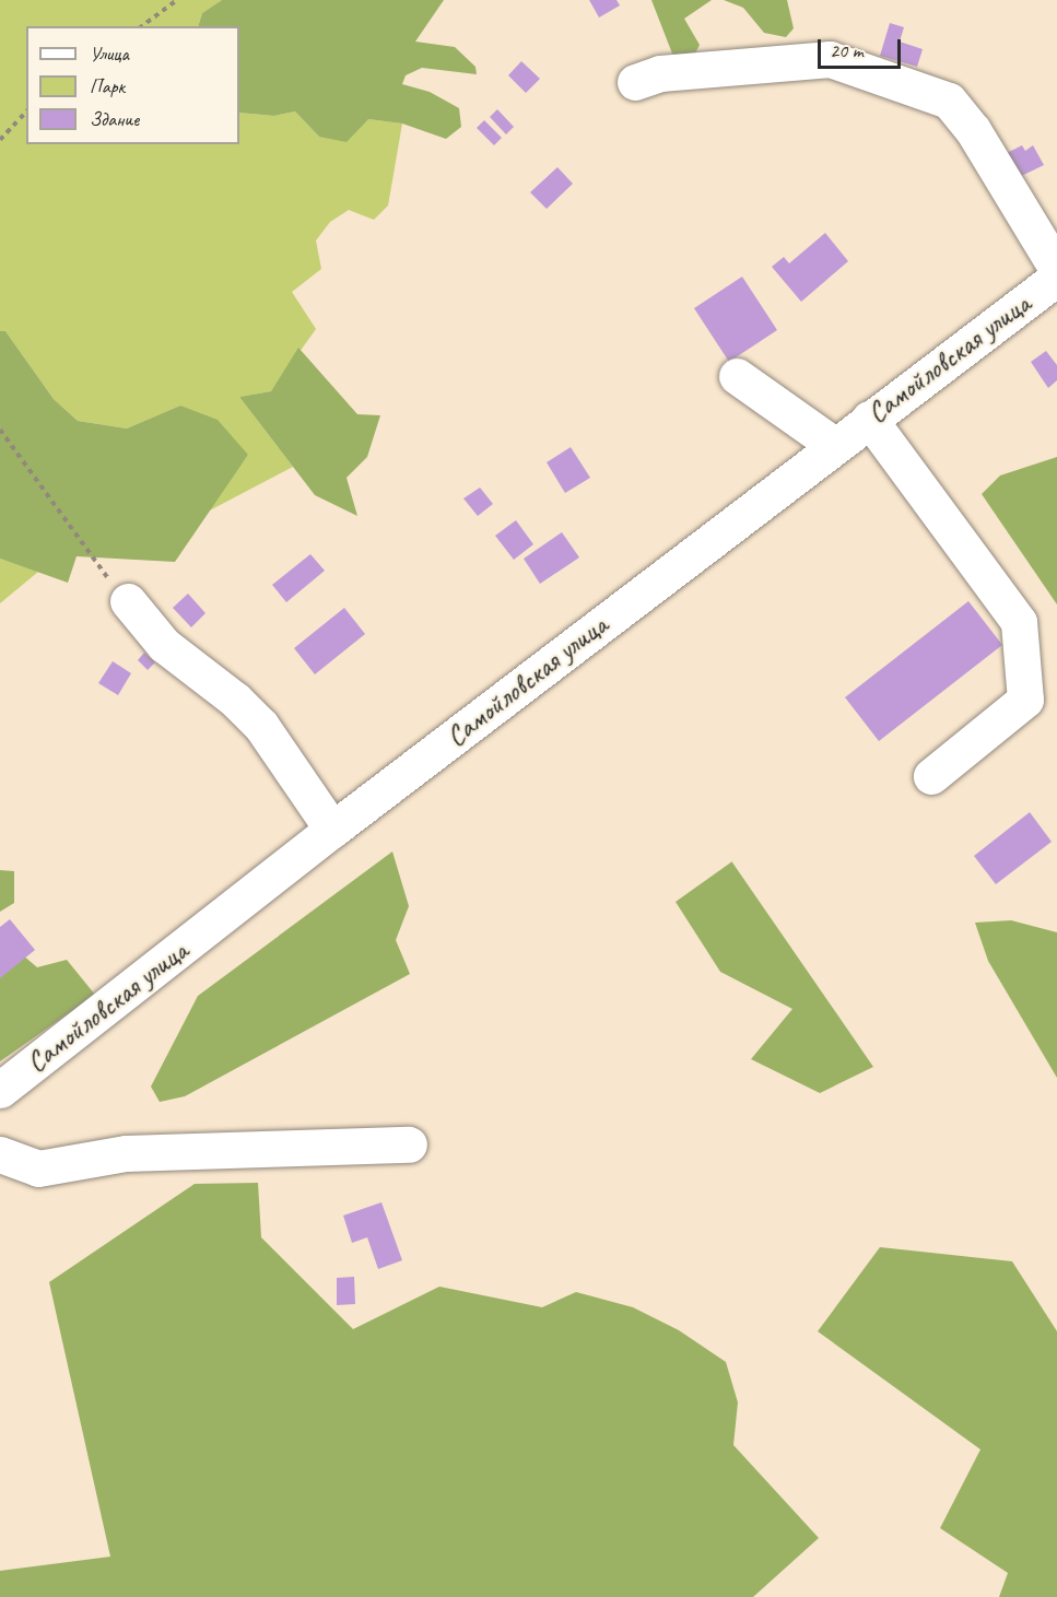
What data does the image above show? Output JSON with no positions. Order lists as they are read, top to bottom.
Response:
{
  "streets": {
    "street": ["Самойловская улица"]
  },
  "legend": ["Улица", "Парк", "Здание"],
  "scale_bar": "20 m"
}
